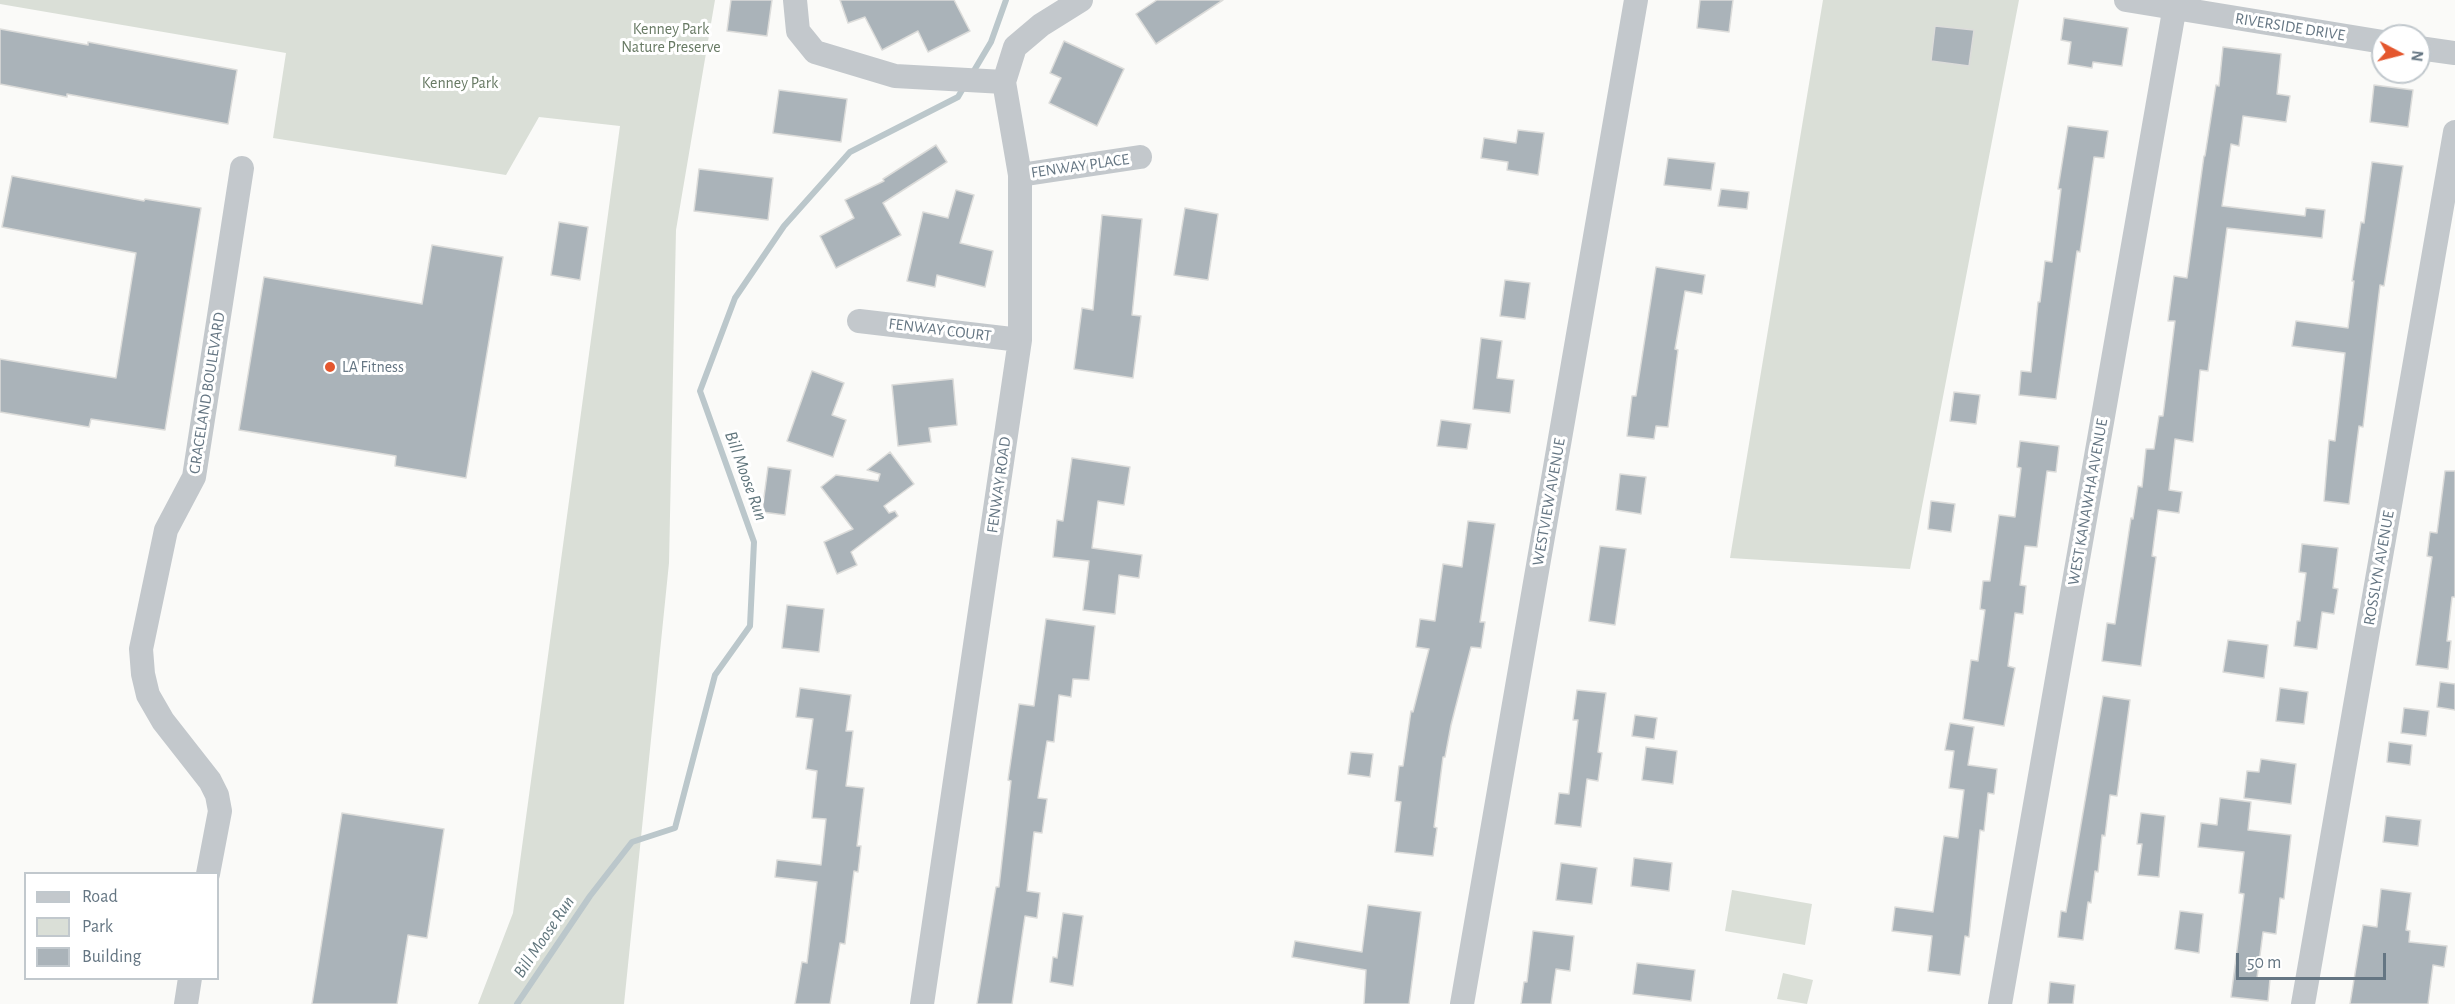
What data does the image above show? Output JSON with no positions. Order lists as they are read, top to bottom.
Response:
{
  "streets": {
    "street": [
      "RIVERSIDE DRIVE",
      "FENWAY PLACE",
      "FENWAY COURT",
      "GRACELAND BOULEVARD",
      "FENWAY ROAD",
      "WESTVIEW AVENUE",
      "WEST KANAWHA AVENUE",
      "ROSSLYN AVENUE"
    ]
  },
  "crossings": [
    ["RIVERSIDE DRIVE", "WEST KANAWHA AVENUE"],
    ["FENWAY PLACE", "FENWAY ROAD"],
    ["FENWAY COURT", "FENWAY ROAD"]
  ],
  "water": ["Bill Moose Run"],
  "parks": ["Kenney Park Nature Preserve", "Kenney Park"],
  "places": ["LA Fitness"],
  "legend": ["Road", "Park", "Building"],
  "scale_bar": "50 m",
  "north": "right"
}
